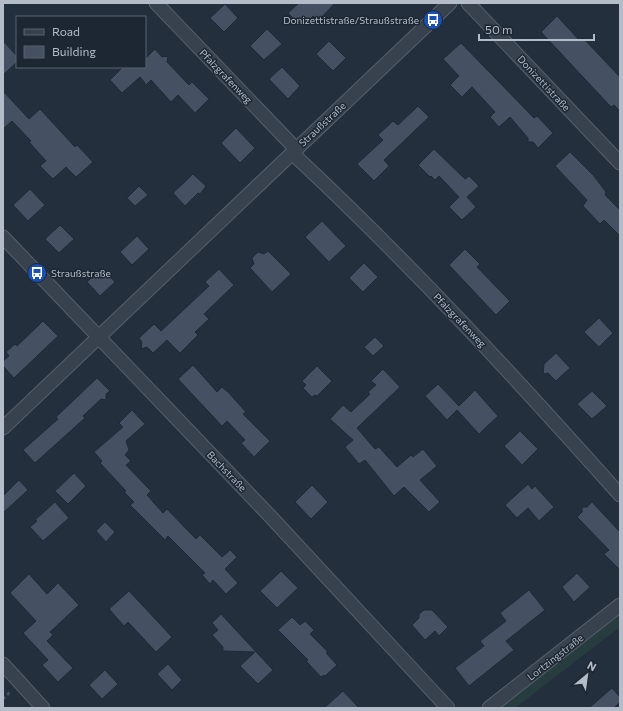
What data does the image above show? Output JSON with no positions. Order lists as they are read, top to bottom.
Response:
{
  "streets": {
    "street": [
      "Pfalzgrafenweg",
      "Donizettistraße",
      "Straußstraße",
      "Bachstraße",
      "Lortzingstraße"
    ]
  },
  "crossings": [
    ["Pfalzgrafenweg", "Straußstraße"],
    ["Straußstraße", "Bachstraße"]
  ],
  "places": {
    "bus stop": ["Donizettistraße/Straußstraße", "Straußstraße"]
  },
  "legend": ["Road", "Building"],
  "scale_bar": "50 m",
  "north": "top right"
}
